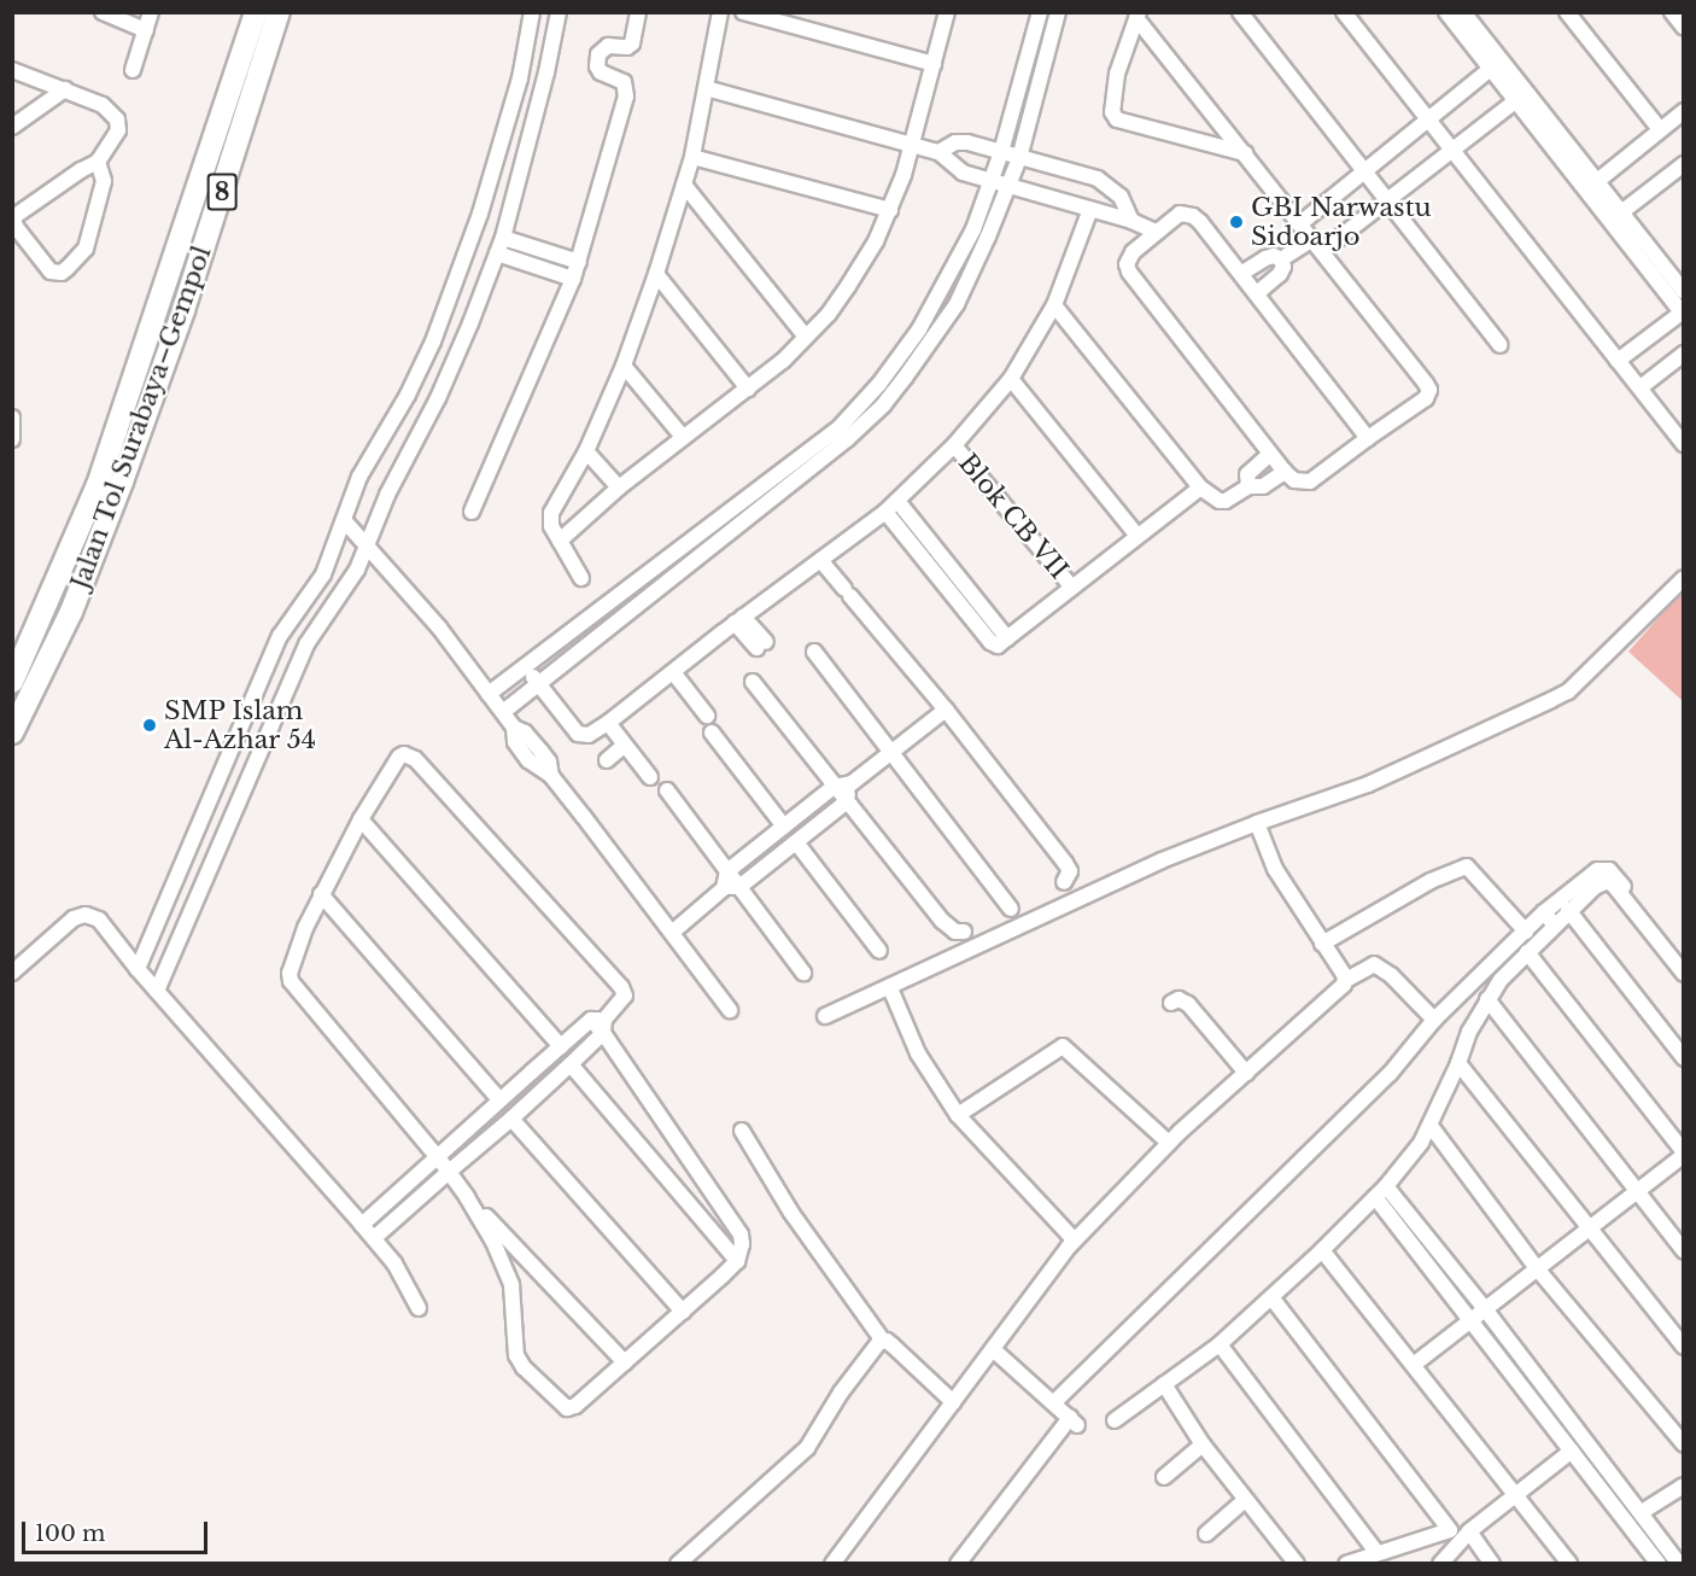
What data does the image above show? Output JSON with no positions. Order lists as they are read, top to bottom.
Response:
{
  "streets": {
    "highway": ["8", "Jalan Tol Surabaya–Gempol"],
    "street": ["Blok CB VII"]
  },
  "places": ["GBI Narwastu Sidoarjo", "SMP Islam Al-Azhar 54"],
  "scale_bar": "100 m"
}
